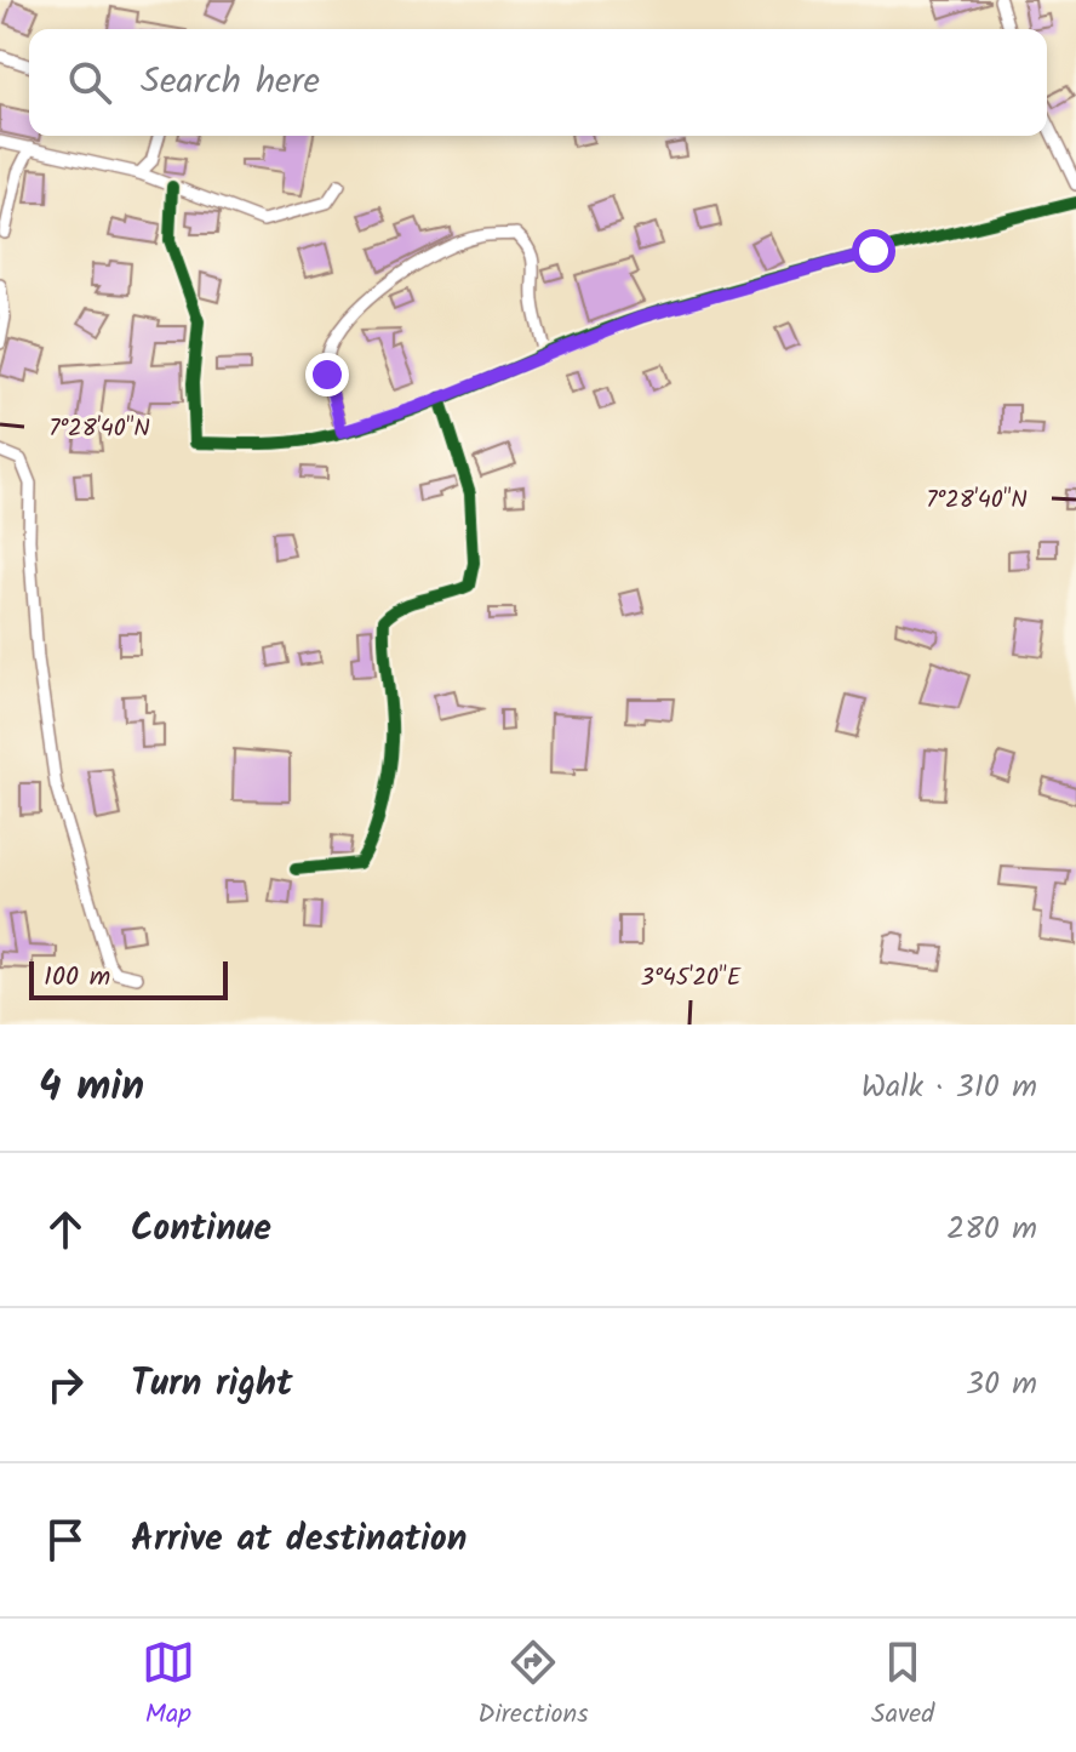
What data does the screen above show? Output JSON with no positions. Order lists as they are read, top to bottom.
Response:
{
  "scale_bar": "100 m",
  "page": {
    "search": "Search here",
    "scale": "100 m",
    "heading": ["4 min", "Walk · 310 m"],
    "list": [
      ["Continue", "280 m"],
      ["Turn right", "30 m"],
      "Arrive at destination"
    ],
    "nav": ["Map", "Directions", "Saved"]
  },
  "coordinates": ["7°28'40\"N", "3°45'20\"E"]
}
